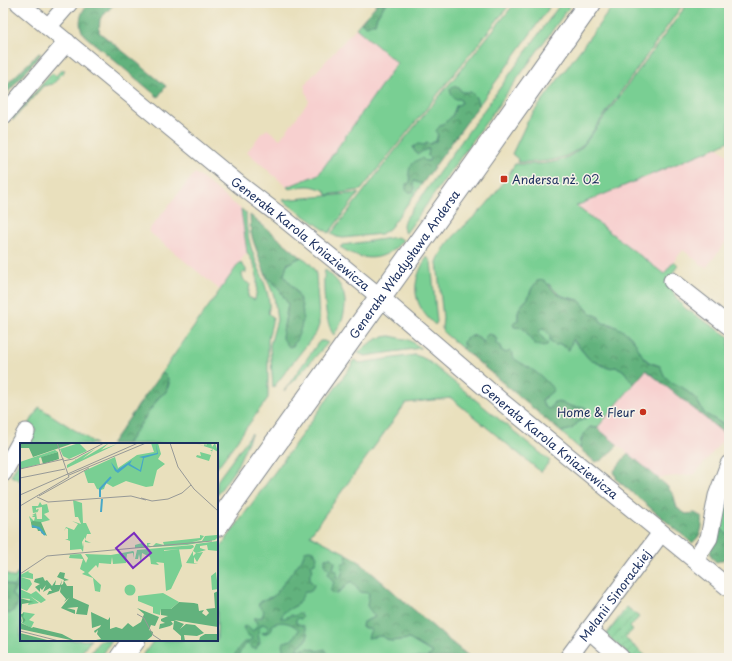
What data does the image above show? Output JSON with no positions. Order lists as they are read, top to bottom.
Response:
{
  "streets": {
    "main road": ["Generała Władysława Andersa"],
    "street": ["Generała Karola Kniaziewicza", "Melanii Sinorackiej"]
  },
  "crossings": [
    ["Generała Karola Kniaziewicza", "Generała Władysława Andersa"],
    ["Generała Karola Kniaziewicza", "Melanii Sinorackiej"]
  ],
  "places": {
    "transit": ["Andersa nż. 02"],
    "other": ["Home & Fleur"]
  }
}
